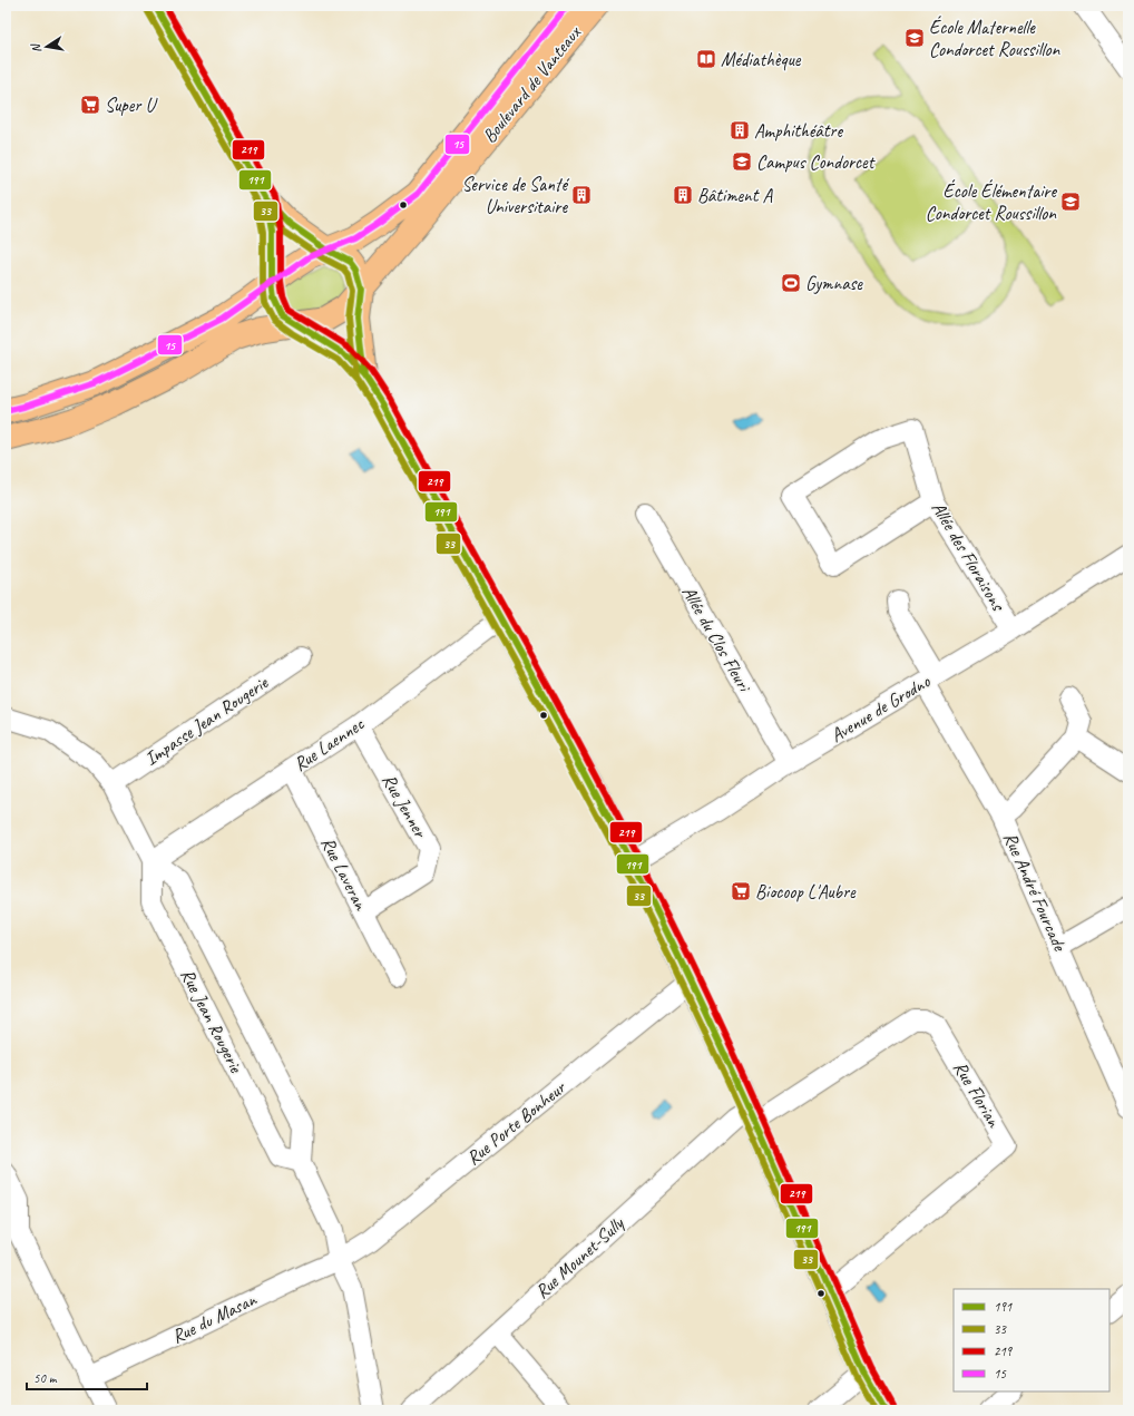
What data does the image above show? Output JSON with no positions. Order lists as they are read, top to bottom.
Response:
{
  "streets": {
    "main road": ["Boulevard de Vanteaux"],
    "street": [
      "Allée des Floraisons",
      "Allée du Clos Fleuri",
      "Avenue de Grodno",
      "Impasse Jean Rougerie",
      "Rue Laennec",
      "Rue Jenner",
      "Rue Laveran",
      "Rue André Fourcade",
      "Rue Jean Rougerie",
      "Rue Florian",
      "Rue Porte Bonheur",
      "Rue Mounet-Sully",
      "Rue du Masan"
    ]
  },
  "crossings": [
    ["Allée des Floraisons", "Avenue de Grodno"],
    ["Allée du Clos Fleuri", "Avenue de Grodno"],
    ["Avenue de Grodno", "Rue André Fourcade"],
    ["Impasse Jean Rougerie", "Rue Jean Rougerie"],
    ["Rue Laennec", "Rue Jenner"],
    ["Rue Laennec", "Rue Laveran"],
    ["Rue Laennec", "Rue Jean Rougerie"],
    ["Rue Jenner", "Rue Laveran"],
    ["Rue Jean Rougerie", "Rue Porte Bonheur"],
    ["Rue Jean Rougerie", "Rue du Masan"],
    ["Rue Florian", "Rue Mounet-Sully"],
    ["Rue Porte Bonheur", "Rue du Masan"]
  ],
  "places": {
    "school or university": ["École Maternelle Condorcet Roussillon", "Campus Condorcet", "École Élémentaire Condorcet Roussillon"],
    "library": ["Médiathèque"],
    "supermarket": ["Super U", "Biocoop L'Aubre"],
    "building": ["Amphithéâtre", "Service de Santé Universitaire", "Bâtiment A"],
    "sports": ["Gymnase"]
  },
  "lines": [
    "transit line 191",
    "transit line 219",
    "transit line 15",
    "transit line 33"
  ],
  "legend": [
    "191",
    "33",
    "219",
    "15"
  ],
  "scale_bar": "50 m",
  "north": "left"
}
